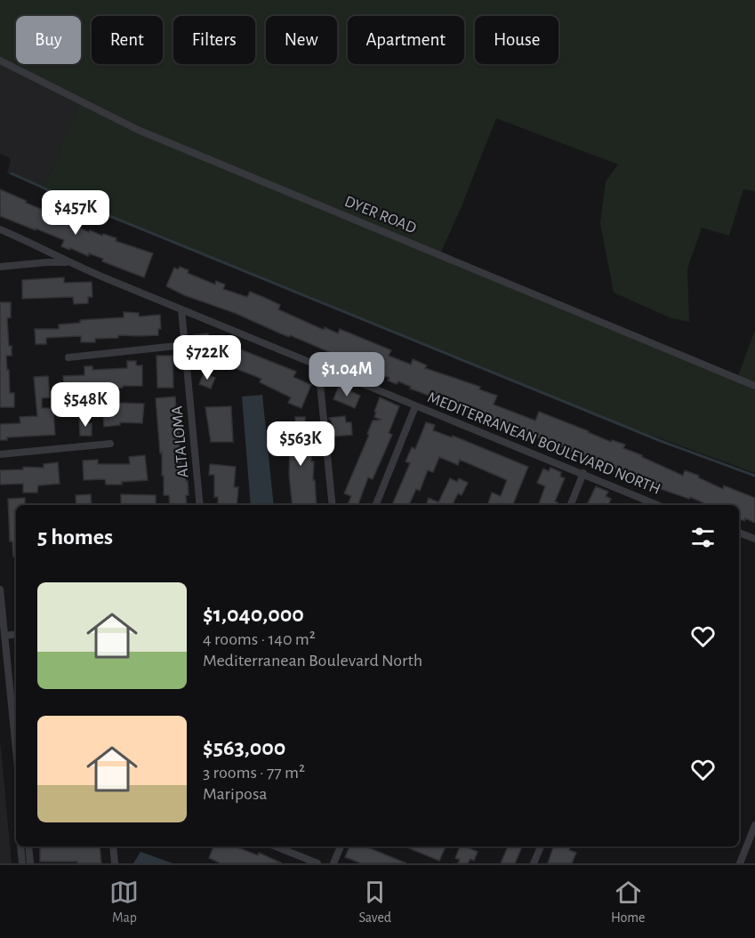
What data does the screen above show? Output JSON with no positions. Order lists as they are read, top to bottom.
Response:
{
  "streets": {
    "street": ["DYER ROAD", "ALTA LOMA", "MEDITERRANEAN BOULEVARD NORTH"]
  },
  "crossings": [
    ["ALTA LOMA", "MEDITERRANEAN BOULEVARD NORTH"]
  ],
  "page": {
    "chip": [
      "Buy",
      "Rent",
      "Filters",
      "New",
      "Apartment",
      "House"
    ],
    "price": [
      "$457K",
      "$722K",
      "$1.04M",
      "$548K",
      "$563K"
    ],
    "heading": "5 homes",
    "list": [
      {
        "name": "$1,040,000",
        "note": "4 rooms · 140 m² · Mediterranean Boulevard North"
      },
      {
        "name": "$563,000",
        "note": "3 rooms · 77 m² · Mariposa"
      }
    ],
    "tabs": ["Map", "Saved", "Home"]
  }
}
